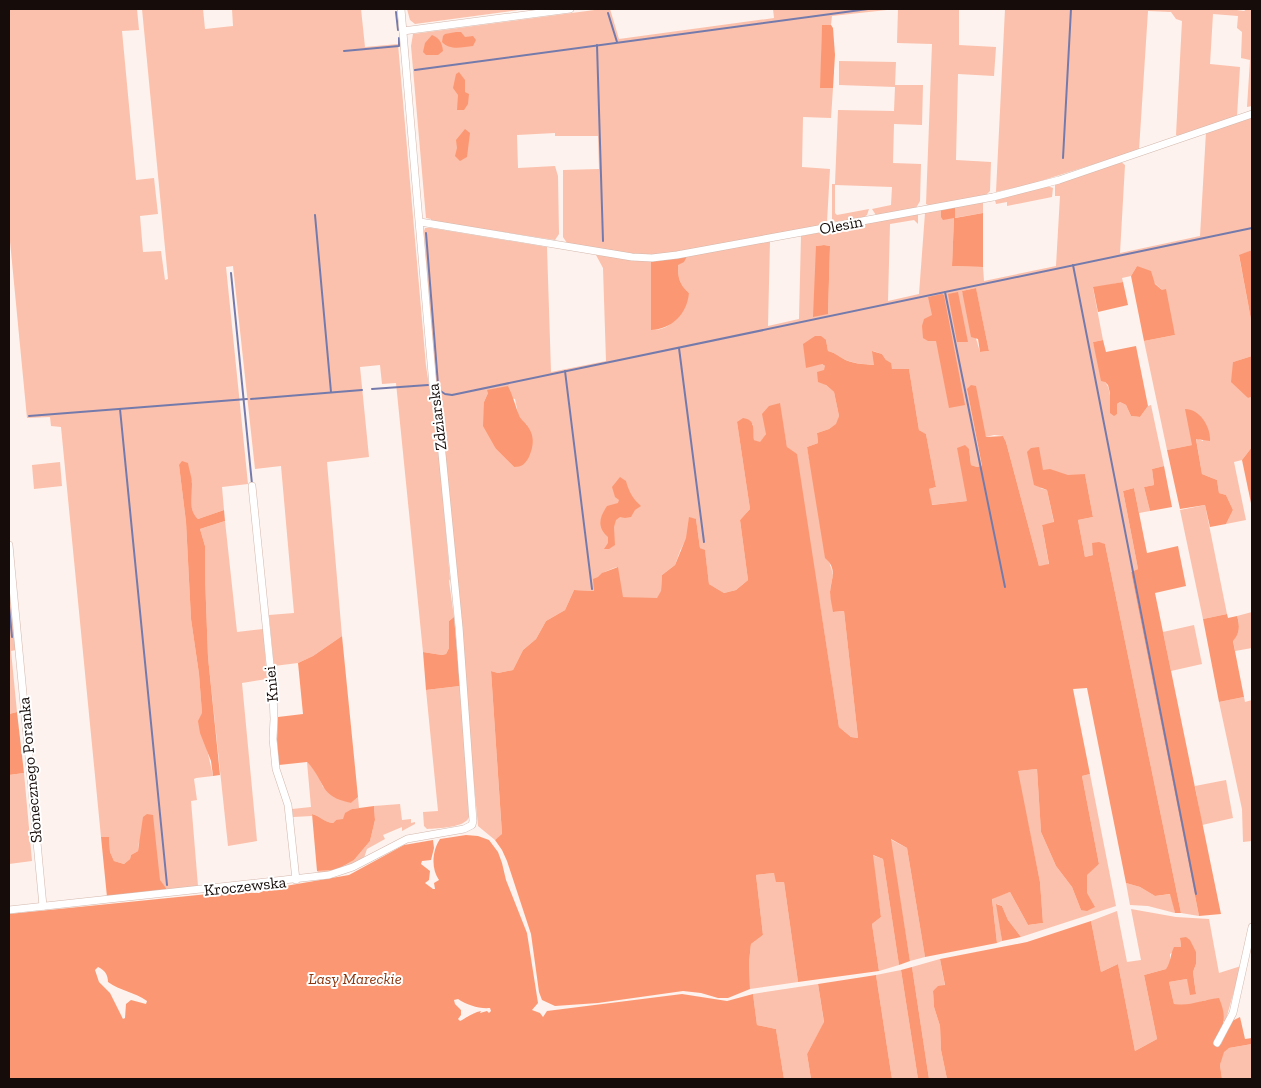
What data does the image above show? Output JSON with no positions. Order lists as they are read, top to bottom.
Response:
{
  "streets": {
    "street": [
      "Olesin",
      "Zdziarska",
      "Kniei",
      "Słonecznego Poranka",
      "Kroczewska"
    ]
  },
  "crossings": [
    ["Olesin", "Zdziarska"],
    ["Zdziarska", "Kroczewska"],
    ["Kniei", "Kroczewska"],
    ["Słonecznego Poranka", "Kroczewska"]
  ],
  "parks": ["Lasy Mareckie"]
}
